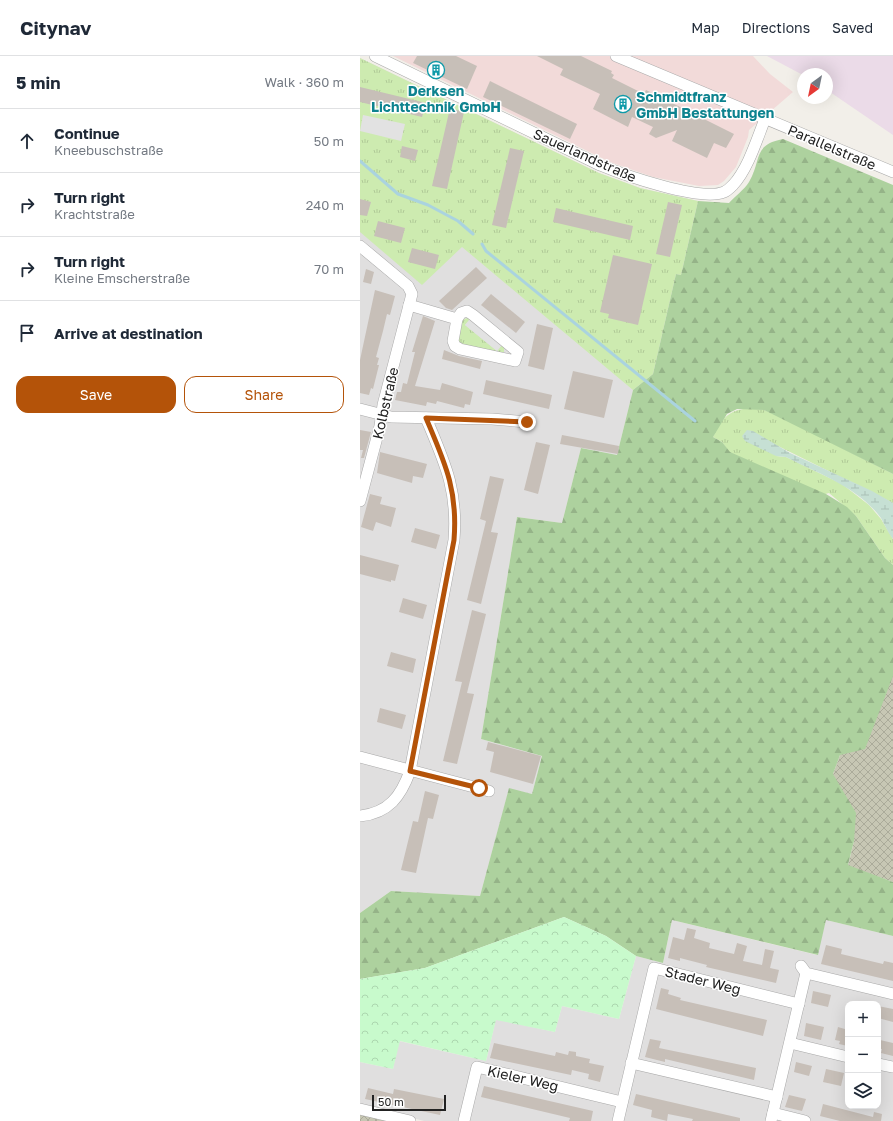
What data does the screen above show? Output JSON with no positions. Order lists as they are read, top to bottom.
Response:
{
  "streets": {
    "street": [
      "Parallelstraße",
      "Sauerlandstraße",
      "Kolbstraße",
      "Stader Weg",
      "Kieler Weg"
    ]
  },
  "crossings": [
    ["Parallelstraße", "Sauerlandstraße"],
    ["Stader Weg", "Kieler Weg"]
  ],
  "places": {
    "building": ["Derksen Lichttechnik GmbH", "Schmidtfranz GmbH Bestattungen"]
  },
  "scale_bar": "50 m",
  "north": "bottom left",
  "page": {
    "header": "Citynav",
    "nav": ["Map", "Directions", "Saved"],
    "heading": ["5 min", "Walk · 360 m"],
    "list": [
      ["Continue", "Kneebuschstraße", "50 m"],
      ["Turn right", "Krachtstraße", "240 m"],
      ["Turn right", "Kleine Emscherstraße", "70 m"],
      "Arrive at destination"
    ],
    "buttons": ["Save", "Share"],
    "map_buttons": ["+", "−"],
    "scale": "50 m"
  }
}
